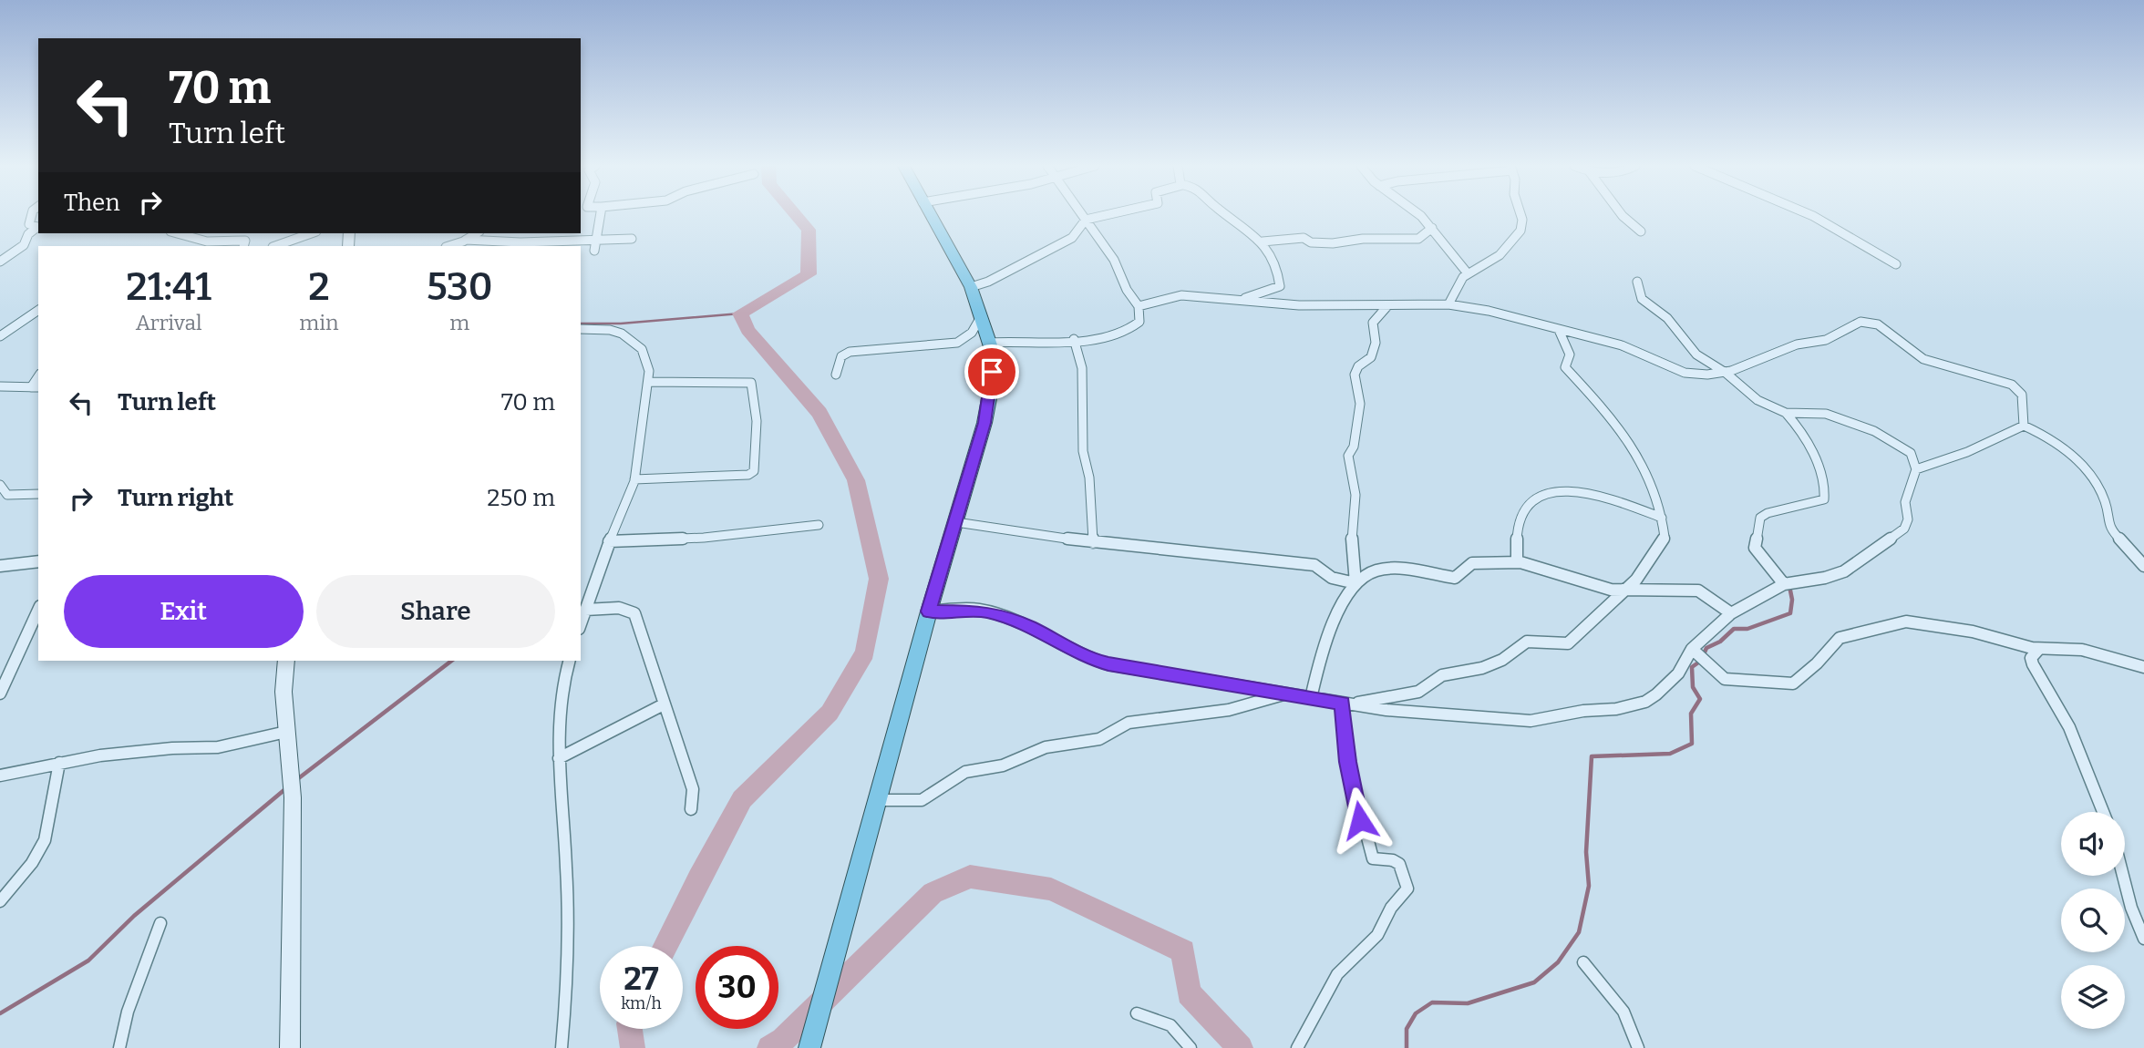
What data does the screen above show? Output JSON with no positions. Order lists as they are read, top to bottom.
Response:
{
  "page": {
    "turn": ["70 m", "Turn left"],
    "then": "Then",
    "eta": [
      "21:41",
      "Arrival",
      "2",
      "min",
      "530",
      "m"
    ],
    "list": [
      {
        "name": "Turn left",
        "value": "70 m"
      },
      {
        "name": "Turn right",
        "value": "250 m"
      }
    ],
    "buttons": ["Exit", "Share"],
    "speed": "27 km/h",
    "limit": "30"
  }
}
